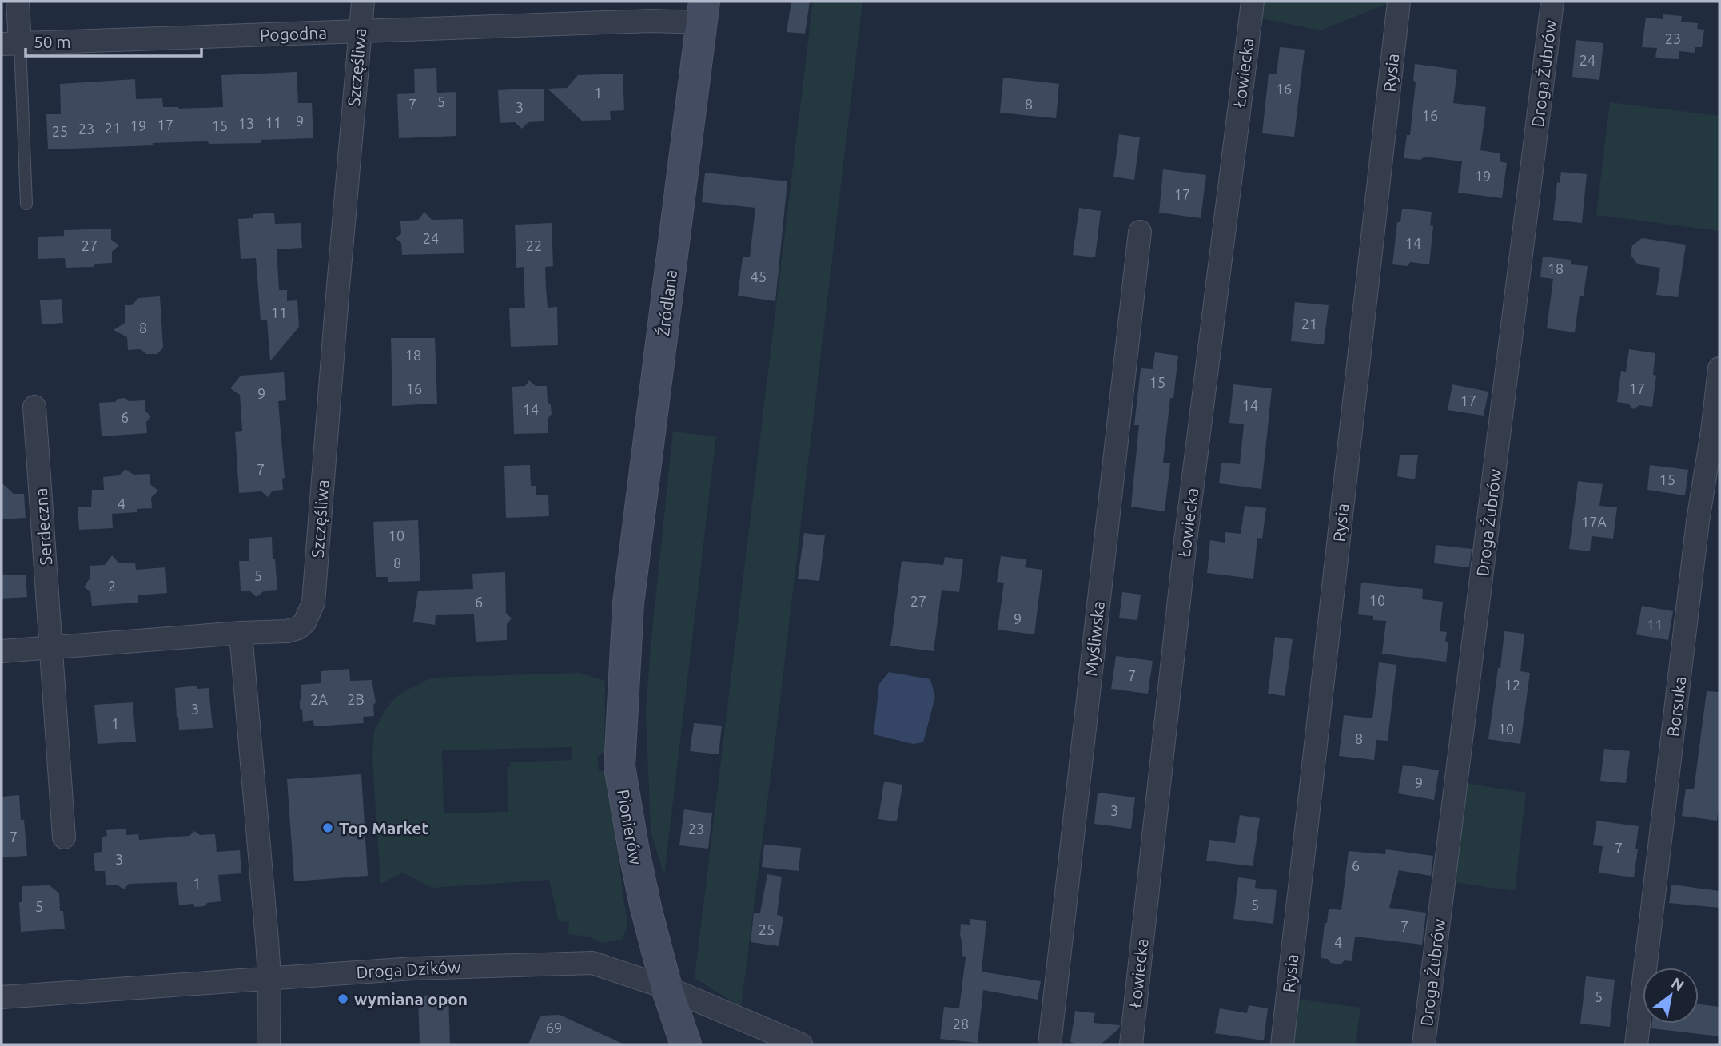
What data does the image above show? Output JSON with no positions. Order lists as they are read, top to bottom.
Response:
{
  "streets": {
    "main road": ["Źródlana", "Pionierów"],
    "street": [
      "Pogodna",
      "Szczęśliwa",
      "Łowiecka",
      "Rysia",
      "Droga Żubrów",
      "Serdeczna",
      "Myśliwska",
      "Borsuka",
      "Droga Dzików"
    ]
  },
  "crossings": [
    ["Pogodna", "Szczęśliwa"],
    ["Pogodna", "Źródlana"],
    ["Źródlana", "Pionierów"],
    ["Pionierów", "Droga Dzików"]
  ],
  "places": ["Top Market", "wymiana opon"],
  "house_numbers": [
    "23",
    "24",
    "16",
    "1",
    "5",
    "7",
    "8",
    "3",
    "16",
    "9",
    "11",
    "13",
    "17",
    "19",
    "15",
    "21",
    "23",
    "25",
    "19",
    "17",
    "24",
    "14",
    "27",
    "22",
    "18",
    "45",
    "11",
    "21",
    "8",
    "18",
    "15",
    "16",
    "17",
    "9",
    "17",
    "14",
    "14",
    "6",
    "7",
    "15",
    "4",
    "17A",
    "10",
    "8",
    "5",
    "2",
    "10",
    "27",
    "6",
    "9",
    "11",
    "7",
    "12",
    "2A",
    "2B",
    "3",
    "1",
    "10",
    "8",
    "9",
    "3",
    "23",
    "7",
    "7",
    "3",
    "6",
    "1",
    "5",
    "5",
    "7",
    "25",
    "4",
    "5",
    "28",
    "69"
  ],
  "scale_bar": "50 m",
  "north": "top right"
}
